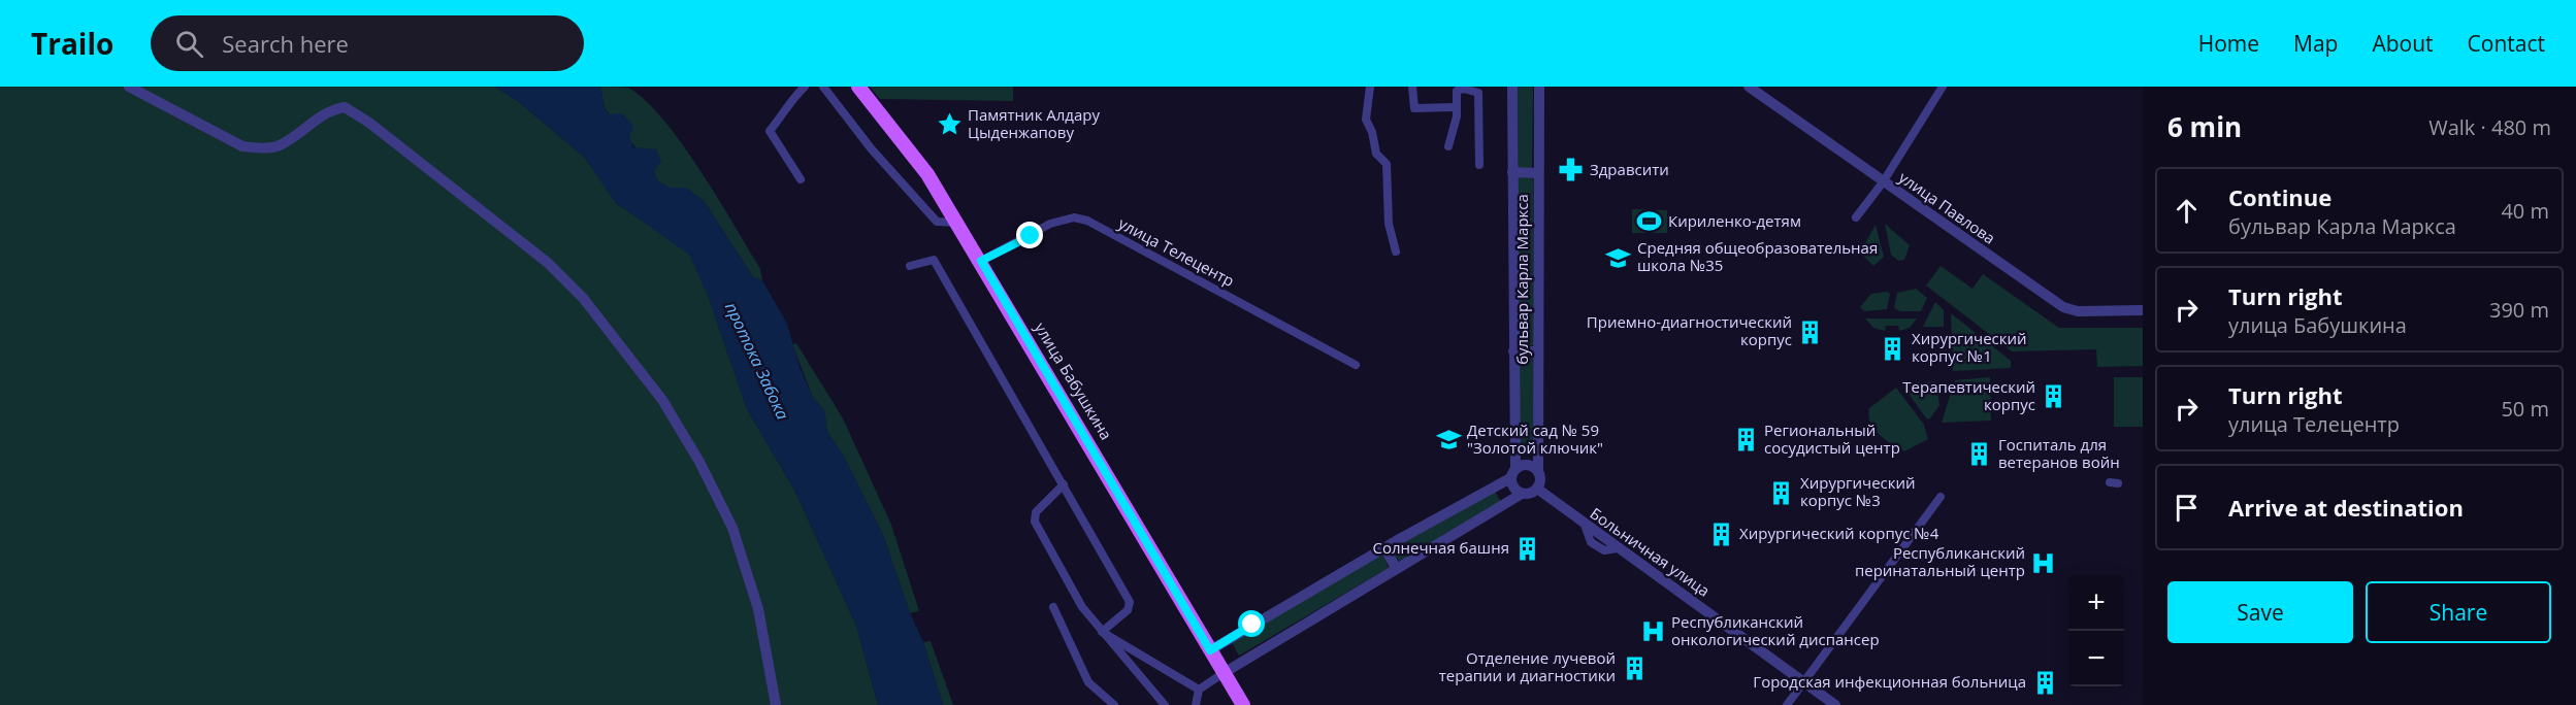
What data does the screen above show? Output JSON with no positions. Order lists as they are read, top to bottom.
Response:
{
  "streets": {
    "main road": ["улица Бабушкина"],
    "street": [
      "улица Павлова",
      "улица Телецентр",
      "бульвар Карла Маркса",
      "Больничная улица"
    ]
  },
  "crossings": [
    ["улица Телецентр", "улица Бабушкина"],
    ["бульвар Карла Маркса", "Больничная улица"]
  ],
  "water": ["протока Забока"],
  "places": {
    "place": ["Памятник Алдару Цыденжапову"],
    "pharmacy": ["Здравсити"],
    "sports": ["Кириленко-детям"],
    "school or university": ["Средняя общеобразовательная школа №35", "Детский сад № 59 \"Золотой ключик\""],
    "building": [
      "Приемно-диагностический корпус",
      "Хирургический корпус №1",
      "Терапевтический корпус",
      "Региональный сосудистый центр",
      "Госпиталь для ветеранов войн",
      "Хирургический корпус №3",
      "Хирургический корпус №4",
      "Солнечная башня",
      "Отделение лучевой терапии и диагностики",
      "Городская инфекционная больница"
    ],
    "hospital": ["Республиканский перинатальный центр", "Республиканский онкологический диспансер"]
  },
  "page": {
    "header": "Trailo",
    "search": "Search here",
    "nav": [
      "Home",
      "Map",
      "About",
      "Contact"
    ],
    "heading": ["6 min", "Walk · 480 m"],
    "list": [
      ["Continue", "бульвар Карла Маркса", "40 m"],
      ["Turn right", "улица Бабушкина", "390 m"],
      ["Turn right", "улица Телецентр", "50 m"],
      "Arrive at destination"
    ],
    "buttons": ["Save", "Share"],
    "map_buttons": ["+", "−"]
  }
}
